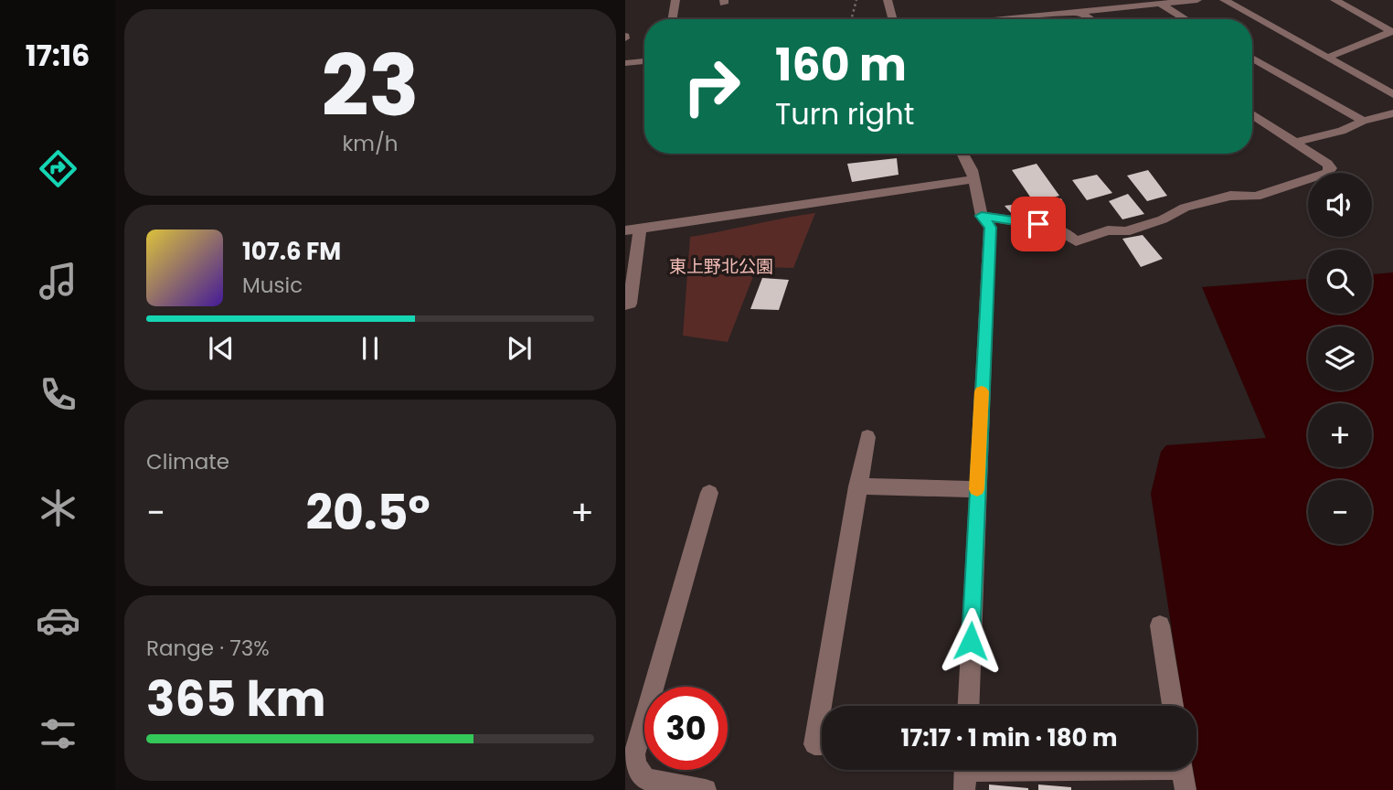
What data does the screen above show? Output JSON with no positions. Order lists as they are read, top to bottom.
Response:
{
  "parks": ["東上野北公園"],
  "page": {
    "tabs": "17:16",
    "tile": [
      ["23", "km/h"],
      "Climate",
      ["Range · 73%", "365 km"]
    ],
    "turn": ["160 m", "Turn right"],
    "map_buttons": ["+", "−"],
    "song": ["107.6 FM", "Music"],
    "heat": ["−", "20.5°", "+"],
    "limit": "30",
    "trip": "17:17 · 1 min · 180 m"
  }
}
